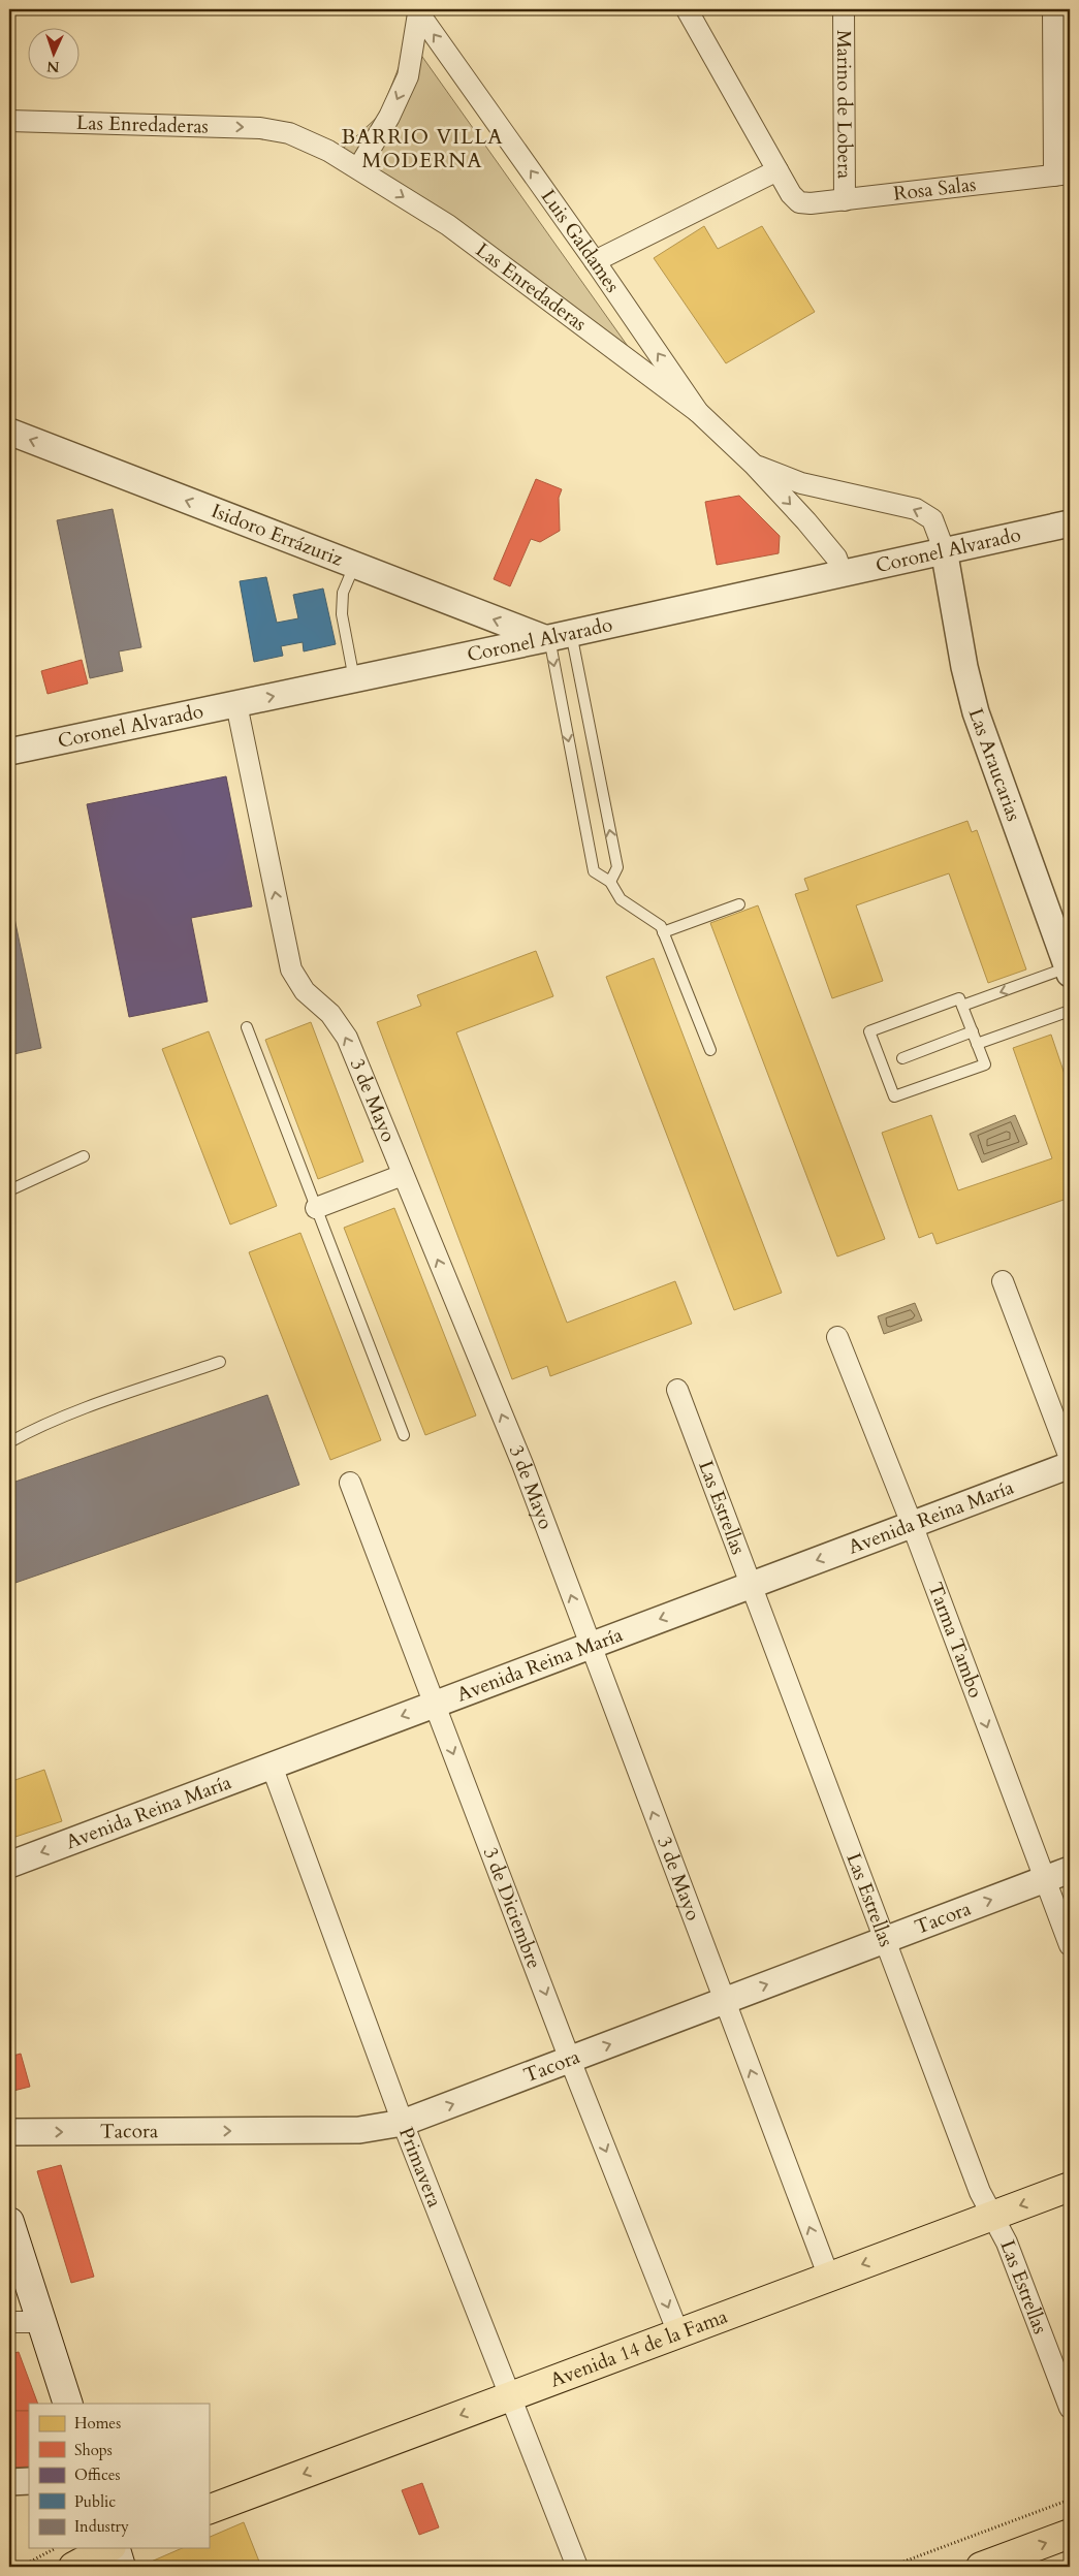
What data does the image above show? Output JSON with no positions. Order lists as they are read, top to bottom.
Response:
{
  "streets": {
    "main road": ["Avenida 14 de la Fama"],
    "street": [
      "Marino de Lobera",
      "Las Enredaderas",
      "Rosa Salas",
      "Luis Galdames",
      "Isidoro Errázuriz",
      "Coronel Alvarado",
      "Las Araucarias",
      "3 de Mayo",
      "Las Estrellas",
      "Avenida Reina María",
      "Tarma Tambo",
      "3 de Diciembre",
      "Tacora",
      "Primavera"
    ]
  },
  "crossings": [
    ["Marino de Lobera", "Rosa Salas"],
    ["Las Enredaderas", "Luis Galdames"],
    ["Luis Galdames", "Coronel Alvarado"],
    ["Luis Galdames", "Las Araucarias"],
    ["Isidoro Errázuriz", "Coronel Alvarado"],
    ["Coronel Alvarado", "Las Araucarias"],
    ["Coronel Alvarado", "3 de Mayo"],
    ["3 de Mayo", "Avenida Reina María"],
    ["3 de Mayo", "Tacora"],
    ["3 de Mayo", "Avenida 14 de la Fama"],
    ["Las Estrellas", "Avenida Reina María"],
    ["Las Estrellas", "Tacora"],
    ["Las Estrellas", "Avenida 14 de la Fama"],
    ["Avenida Reina María", "Tarma Tambo"],
    ["Avenida Reina María", "3 de Diciembre"],
    ["Avenida Reina María", "Primavera"],
    ["Tarma Tambo", "Tacora"],
    ["3 de Diciembre", "Tacora"],
    ["3 de Diciembre", "Avenida 14 de la Fama"],
    ["Tacora", "Primavera"],
    ["Primavera", "Avenida 14 de la Fama"]
  ],
  "one_way": [
    "Las Enredaderas",
    "Isidoro Errázuriz",
    "3 de Mayo",
    "Avenida Reina María",
    "Tarma Tambo",
    "3 de Diciembre",
    "Tacora",
    "Avenida 14 de la Fama"
  ],
  "districts": ["BARRIO VILLA MODERNA"],
  "legend": [
    "Homes",
    "Shops",
    "Offices",
    "Public",
    "Industry"
  ],
  "north": "bottom"
}
